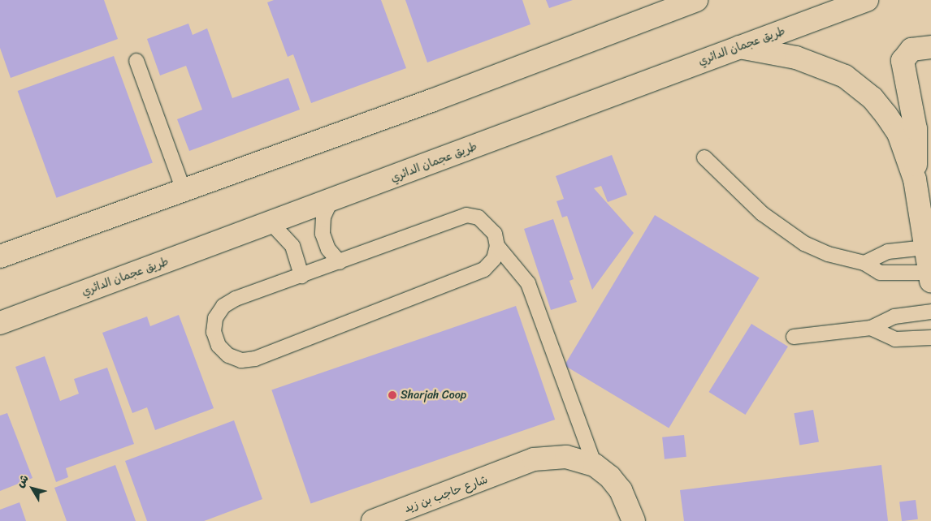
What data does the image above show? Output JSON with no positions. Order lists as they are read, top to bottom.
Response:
{
  "streets": {
    "main road": ["طريق عجمان الدائري", "شارع حاجب بن زيد"]
  },
  "places": ["Sharjah Coop"],
  "north": "top left"
}
